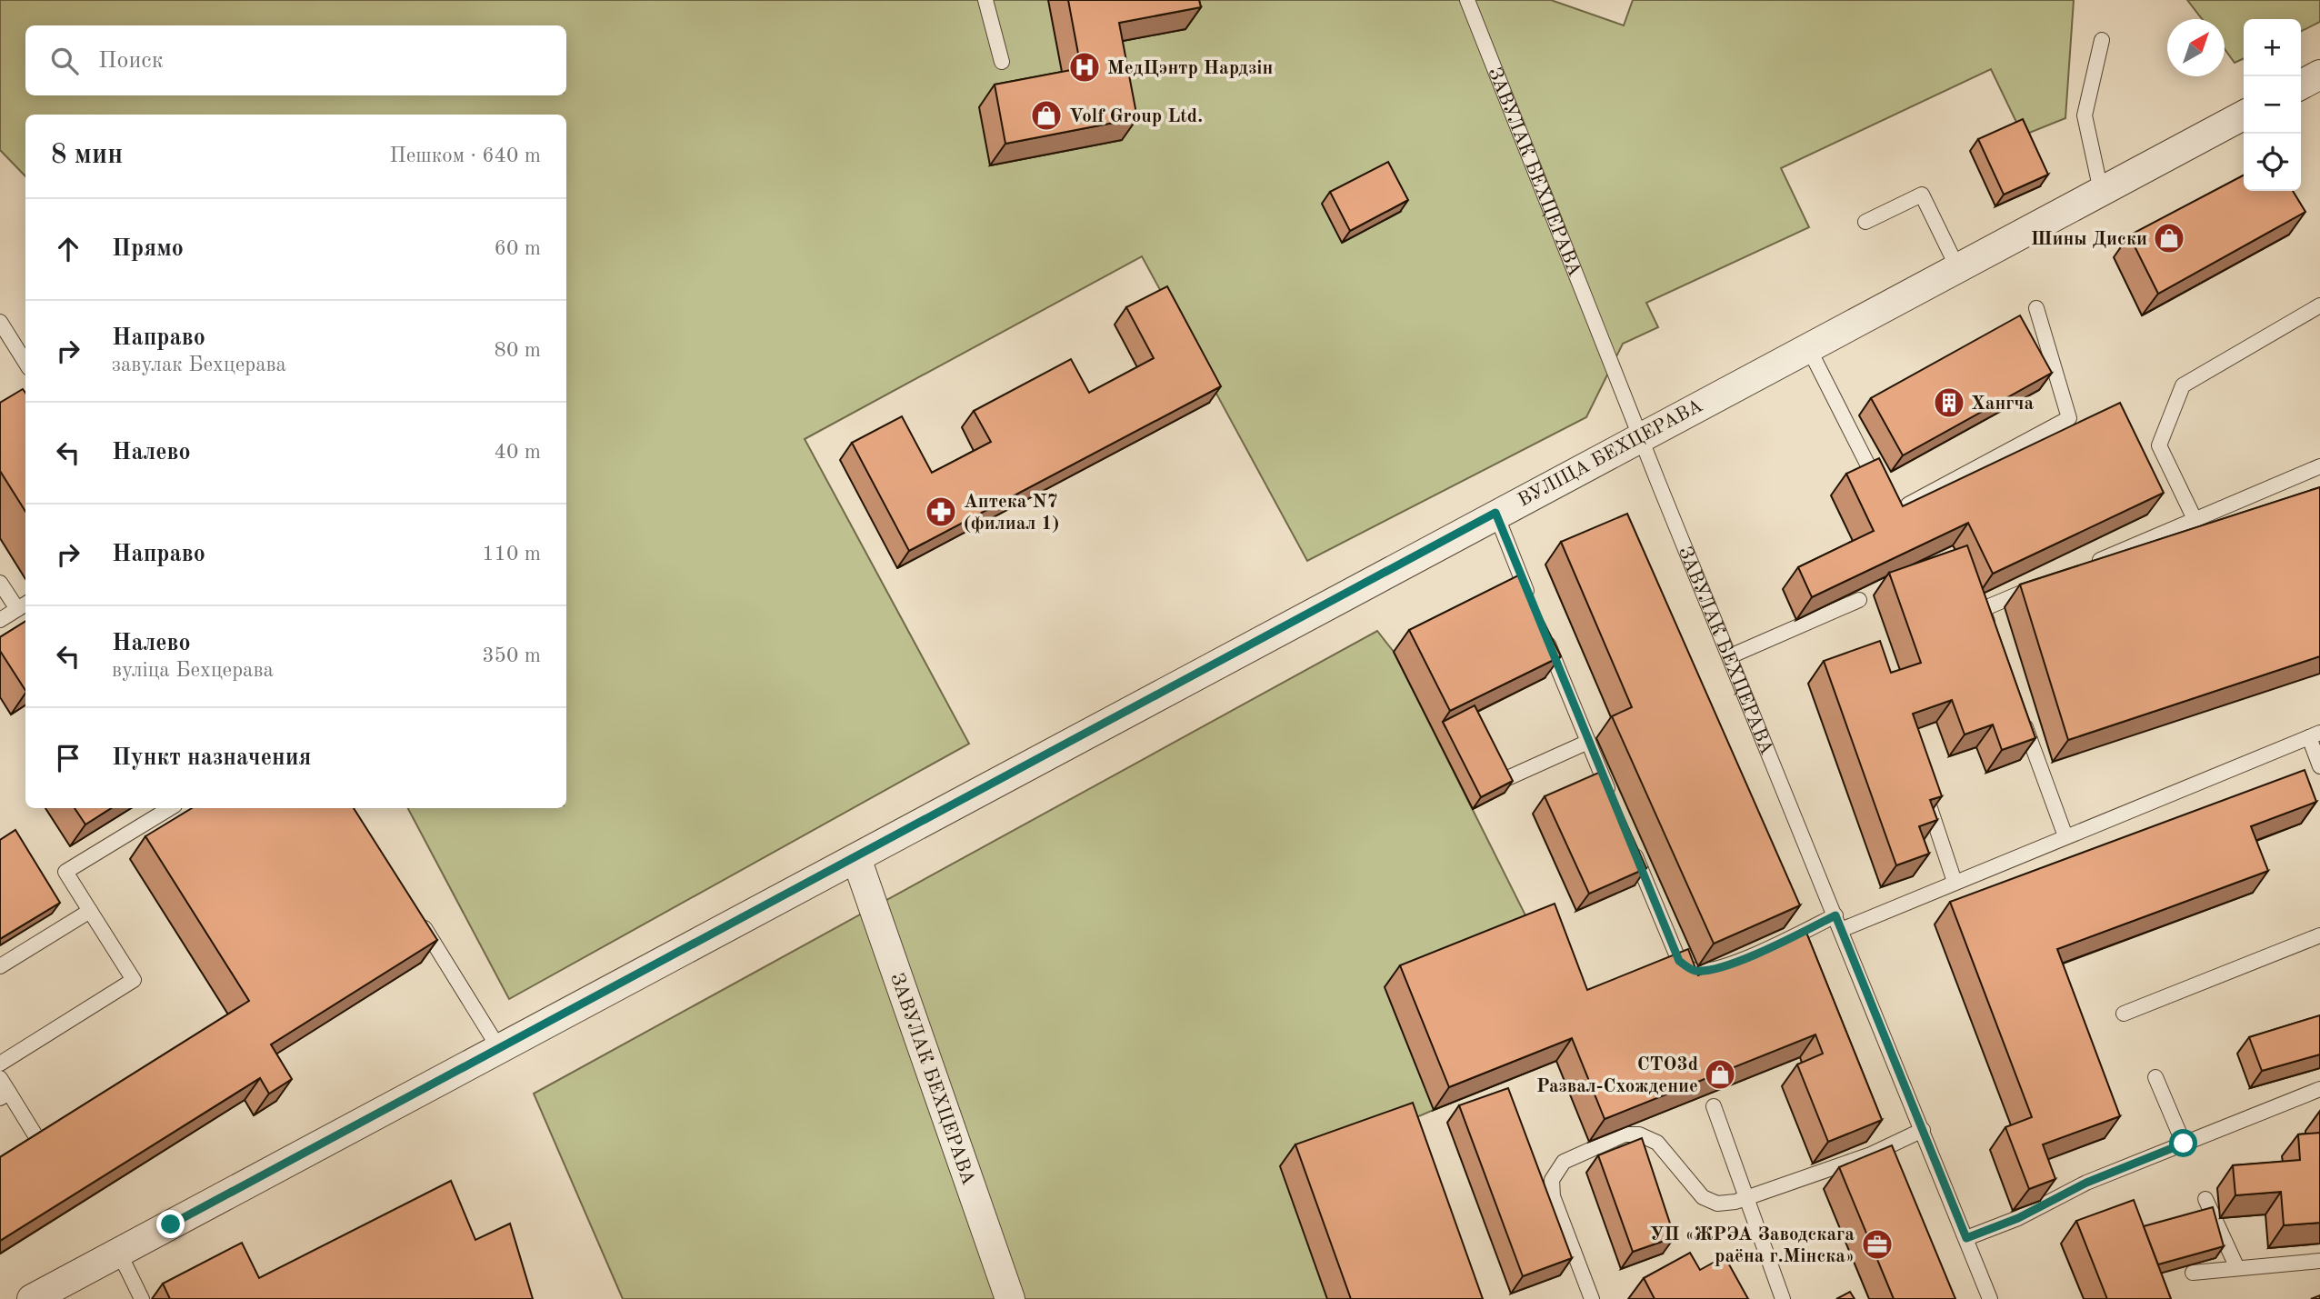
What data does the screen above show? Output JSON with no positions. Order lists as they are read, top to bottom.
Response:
{
  "streets": {
    "street": ["ЗАВУЛАК БЕХЦЕРАВА", "ВУЛІЦА БЕХЦЕРАВА"]
  },
  "crossings": [
    ["ЗАВУЛАК БЕХЦЕРАВА", "ВУЛІЦА БЕХЦЕРАВА"]
  ],
  "places": {
    "hospital": ["МедЦэнтр Нардзін"],
    "shop": ["Volf Group Ltd.", "Шины Диски", "СТО3d Развал-Схождение"],
    "building": ["Хангча"],
    "pharmacy": ["Аптека N7 (филиал 1)"],
    "office": ["УП «ЖРЭА Заводскага раёна г.Мінска»"]
  },
  "north": "top right",
  "page": {
    "map_buttons": ["+", "−"],
    "search": "Поиск",
    "heading": ["8 мин", "Пешком · 640 m"],
    "list": [
      ["Прямо", "60 m"],
      ["Направо", "завулак Бехцерава", "80 m"],
      ["Налево", "40 m"],
      ["Направо", "110 m"],
      ["Налево", "вуліца Бехцерава", "350 m"],
      "Пункт назначения"
    ]
  }
}
